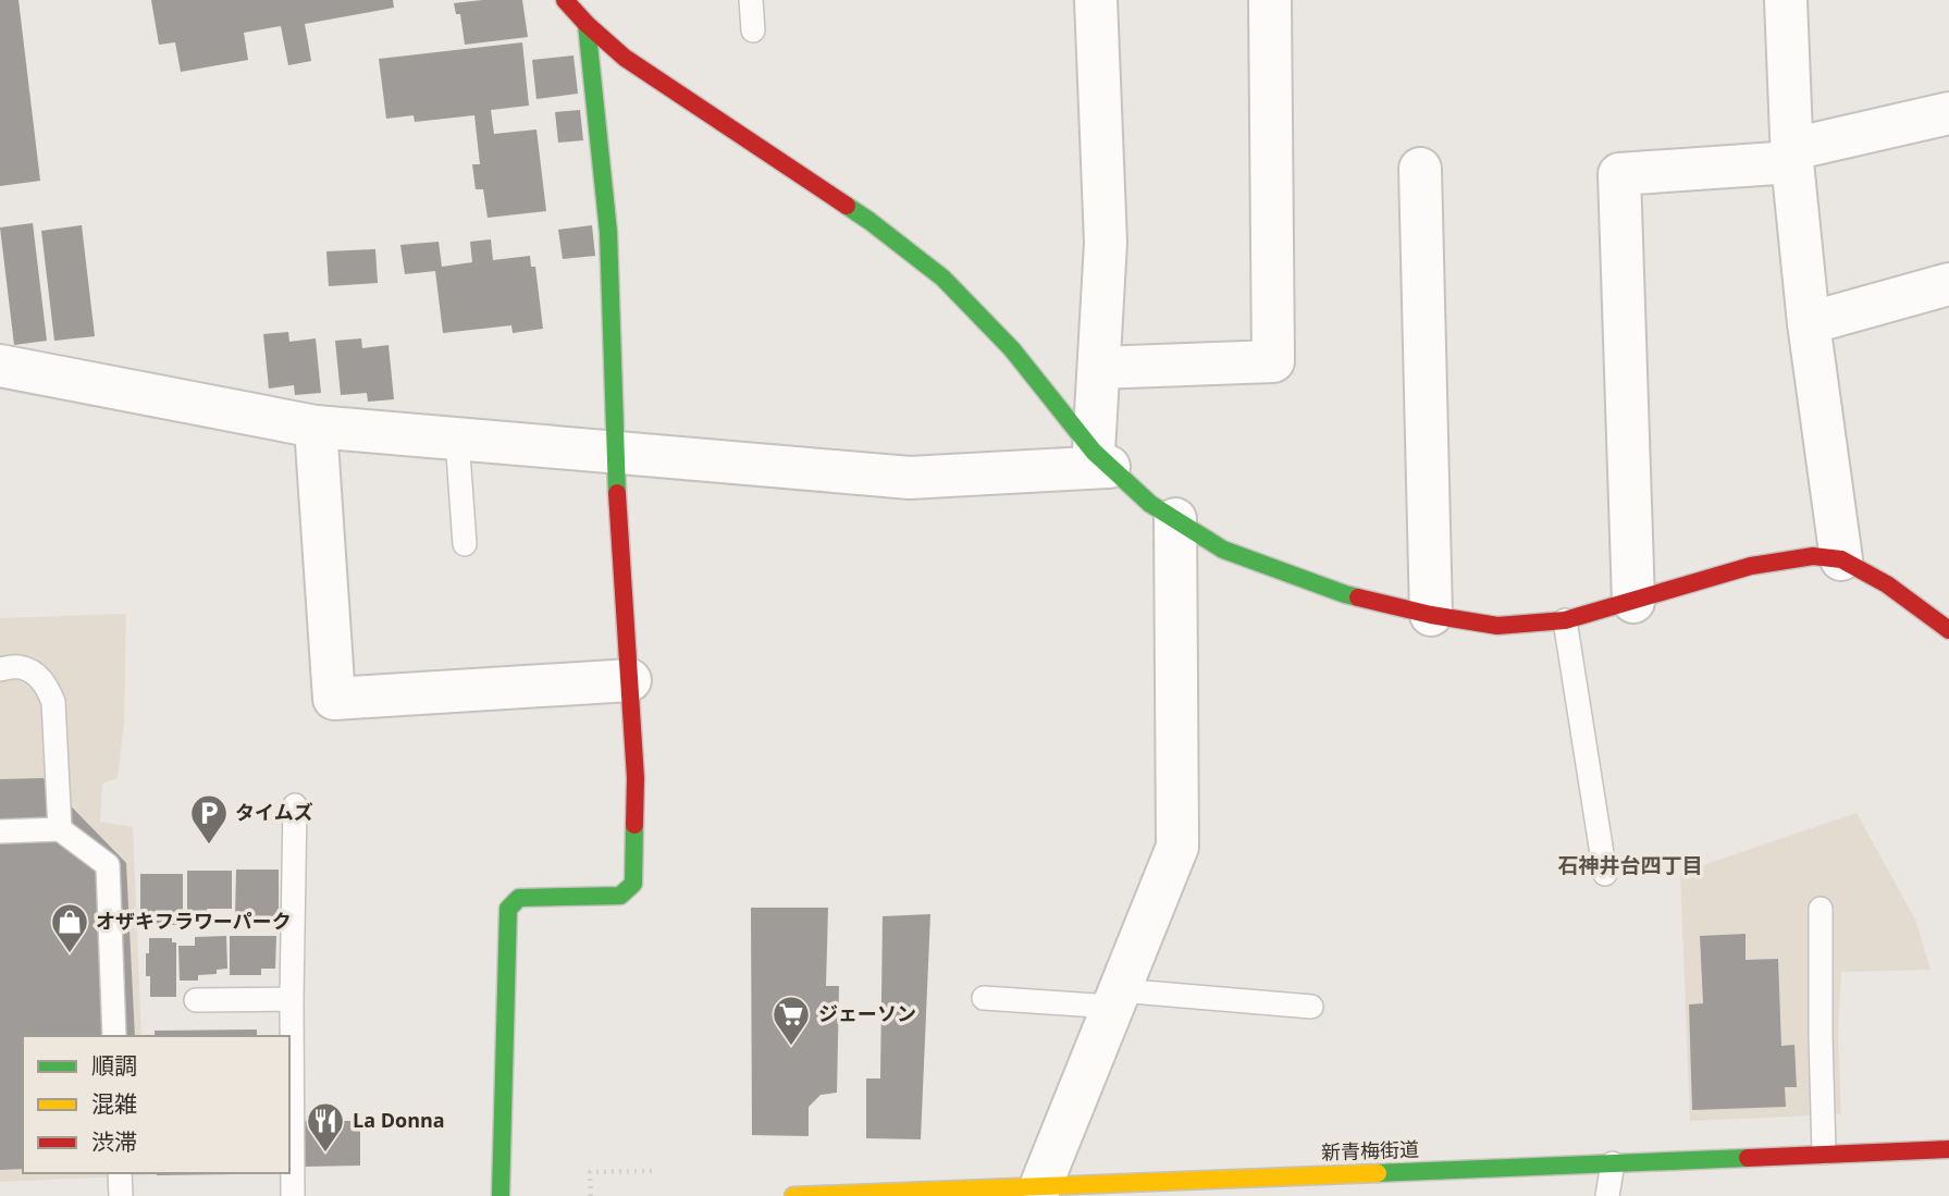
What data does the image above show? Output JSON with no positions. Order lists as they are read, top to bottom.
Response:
{
  "streets": {
    "street": ["新青梅街道"]
  },
  "districts": ["石神井台四丁目"],
  "places": {
    "parking": ["タイムズ"],
    "shop": ["オザキフラワーパーク"],
    "supermarket": ["ジェーソン"],
    "restaurant": ["La Donna"]
  },
  "legend": ["順調", "混雑", "渋滞"]
}
